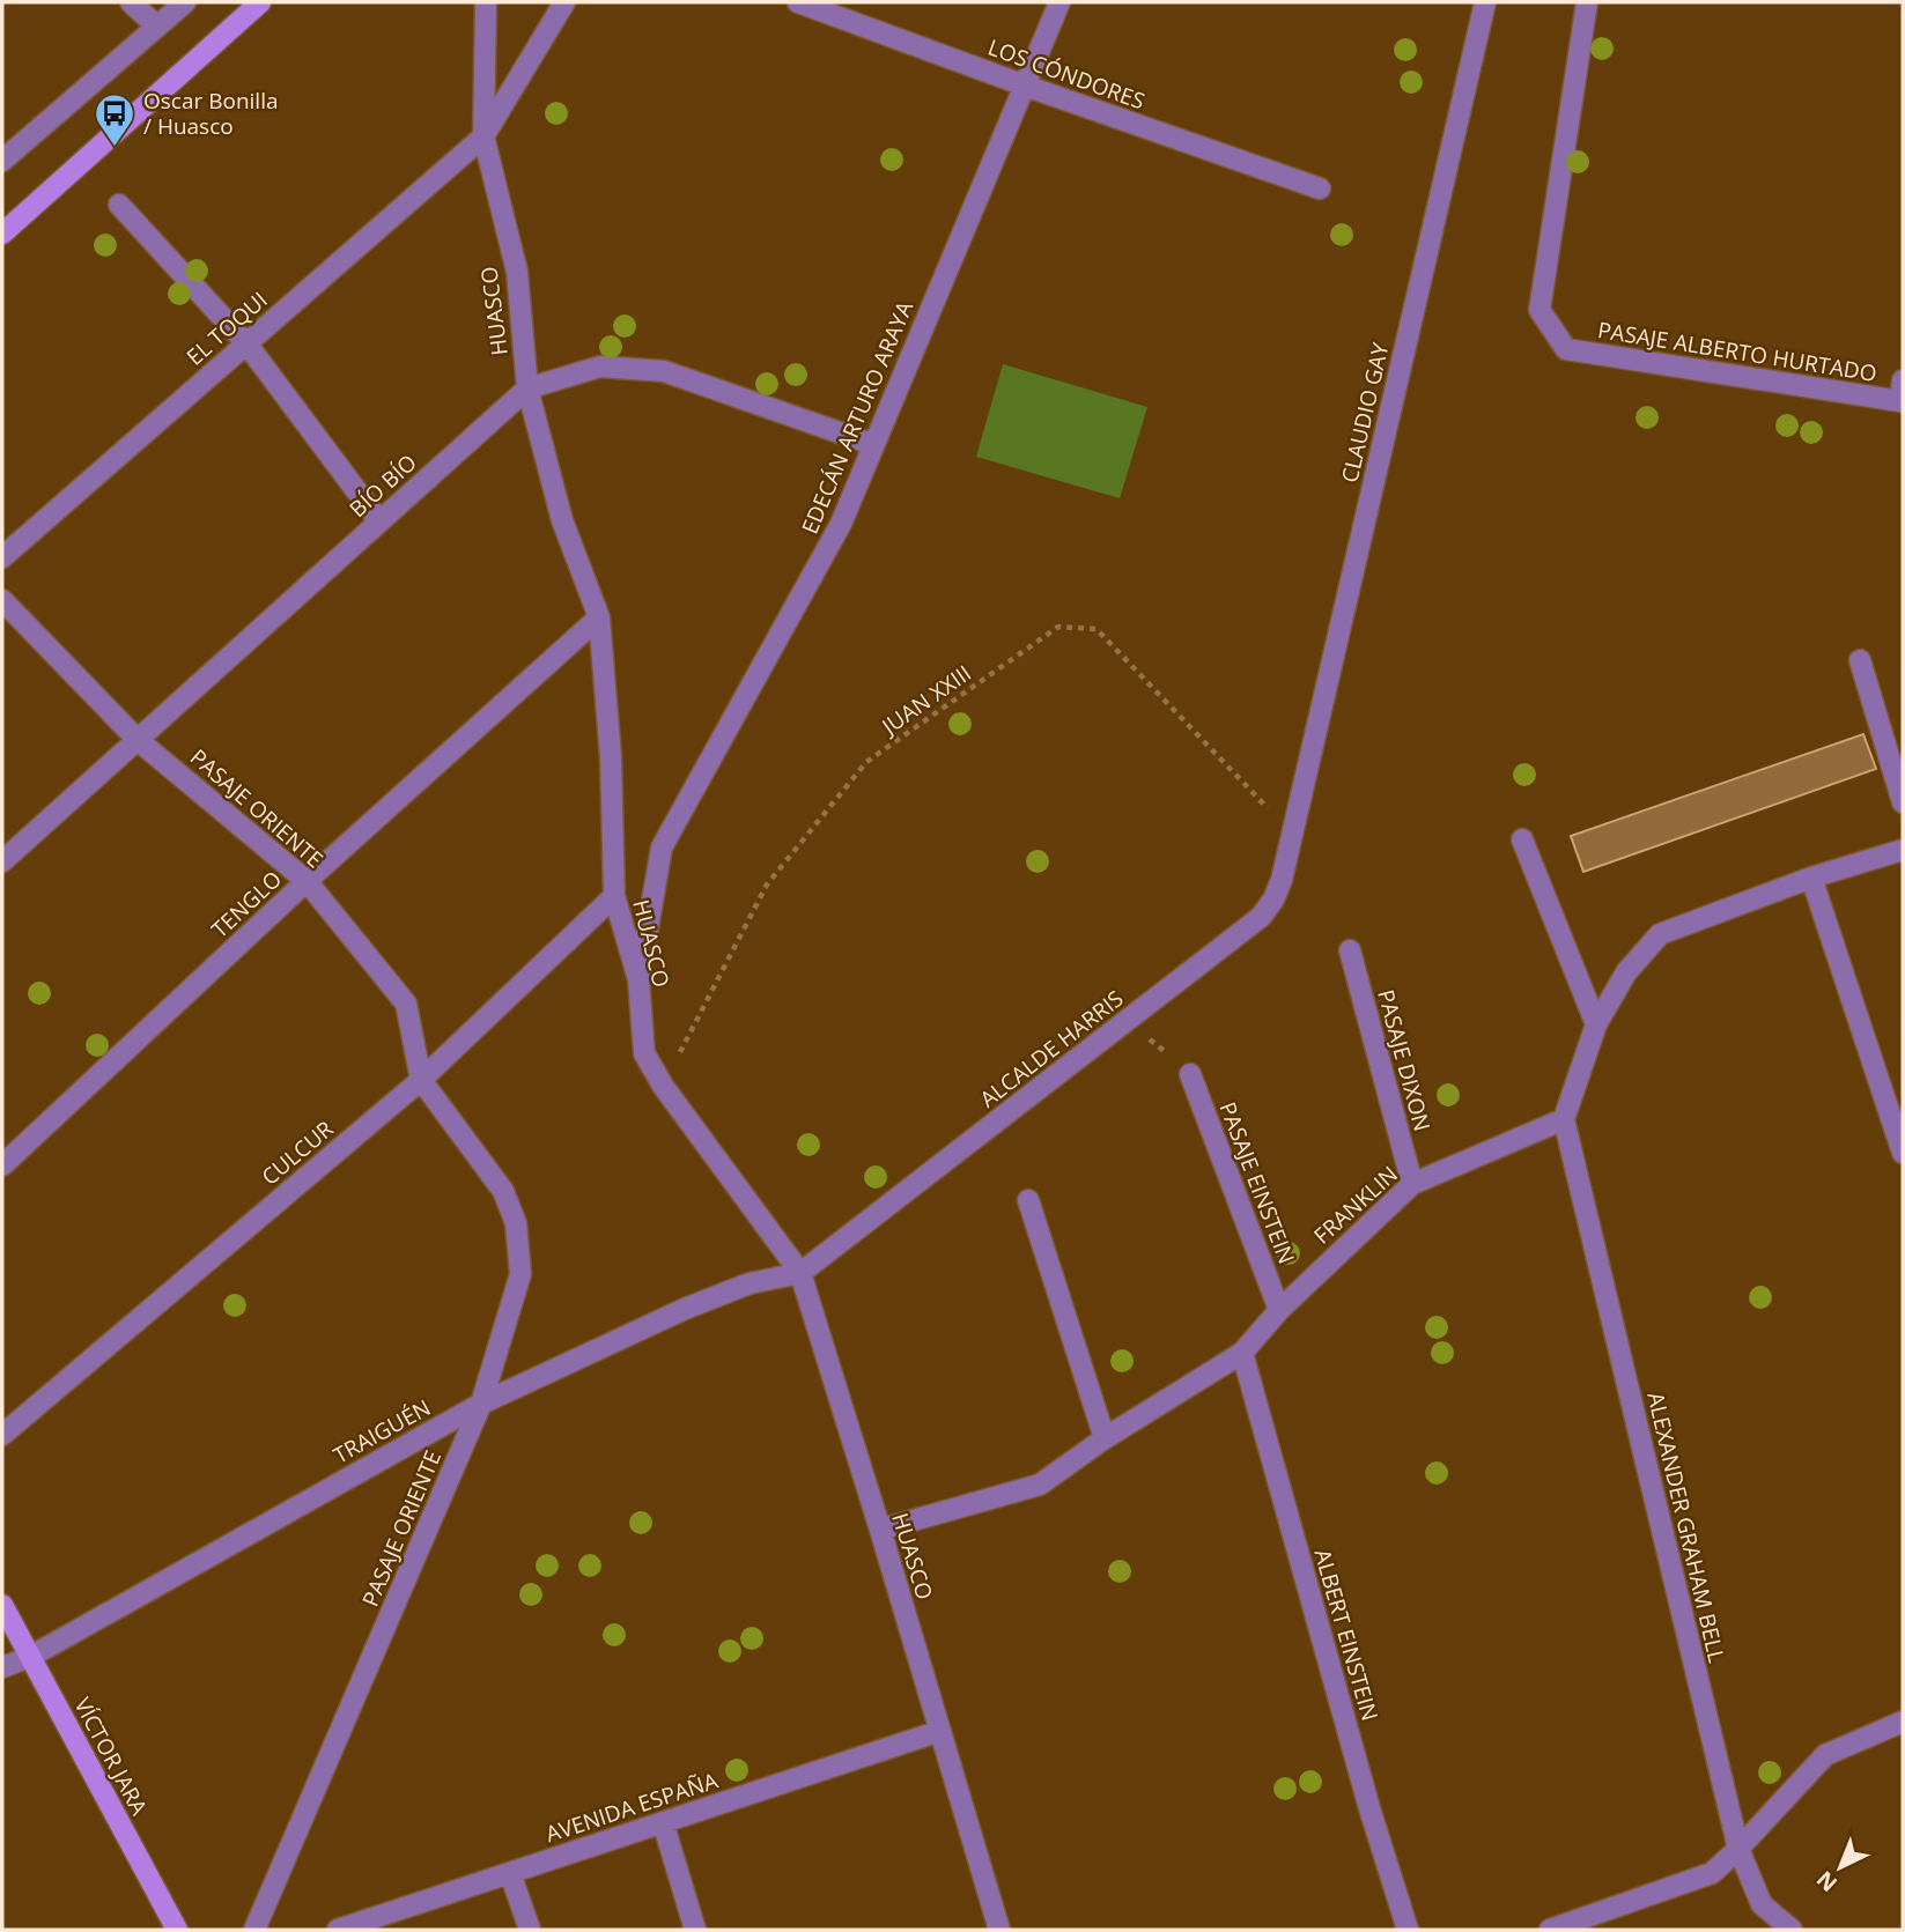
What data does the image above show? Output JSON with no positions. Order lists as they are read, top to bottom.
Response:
{
  "streets": {
    "main road": ["VÍCTOR JARA"],
    "street": [
      "LOS CÓNDORES",
      "HUASCO",
      "EL TOQUI",
      "PASAJE ALBERTO HURTADO",
      "CLAUDIO GAY",
      "EDECÁN ARTURO ARAYA",
      "BÍO BÍO",
      "PASAJE ORIENTE",
      "TENGLO",
      "ALCALDE HARRIS",
      "PASAJE DIXON",
      "CULCUR",
      "PASAJE EINSTEIN",
      "FRANKLIN",
      "TRAIGUÉN",
      "ALEXANDER GRAHAM BELL",
      "ALBERT EINSTEIN",
      "AVENIDA ESPAÑA"
    ],
    "path": ["JUAN XXIII"]
  },
  "crossings": [
    ["LOS CÓNDORES", "EDECÁN ARTURO ARAYA"],
    ["HUASCO", "EL TOQUI"],
    ["HUASCO", "EDECÁN ARTURO ARAYA"],
    ["HUASCO", "BÍO BÍO"],
    ["HUASCO", "JUAN XXIII"],
    ["HUASCO", "TENGLO"],
    ["HUASCO", "ALCALDE HARRIS"],
    ["HUASCO", "CULCUR"],
    ["HUASCO", "FRANKLIN"],
    ["HUASCO", "TRAIGUÉN"],
    ["HUASCO", "AVENIDA ESPAÑA"],
    ["CLAUDIO GAY", "JUAN XXIII"],
    ["CLAUDIO GAY", "ALCALDE HARRIS"],
    ["EDECÁN ARTURO ARAYA", "BÍO BÍO"],
    ["BÍO BÍO", "PASAJE ORIENTE"],
    ["JUAN XXIII", "ALCALDE HARRIS"],
    ["PASAJE ORIENTE", "TENGLO"],
    ["PASAJE ORIENTE", "CULCUR"],
    ["PASAJE ORIENTE", "TRAIGUÉN"],
    ["ALCALDE HARRIS", "TRAIGUÉN"],
    ["PASAJE DIXON", "FRANKLIN"],
    ["PASAJE EINSTEIN", "FRANKLIN"],
    ["FRANKLIN", "ALEXANDER GRAHAM BELL"],
    ["FRANKLIN", "ALBERT EINSTEIN"],
    ["TRAIGUÉN", "VÍCTOR JARA"]
  ],
  "places": {
    "bus stop": ["Oscar Bonilla / Huasco"]
  },
  "north": "bottom left"
}
